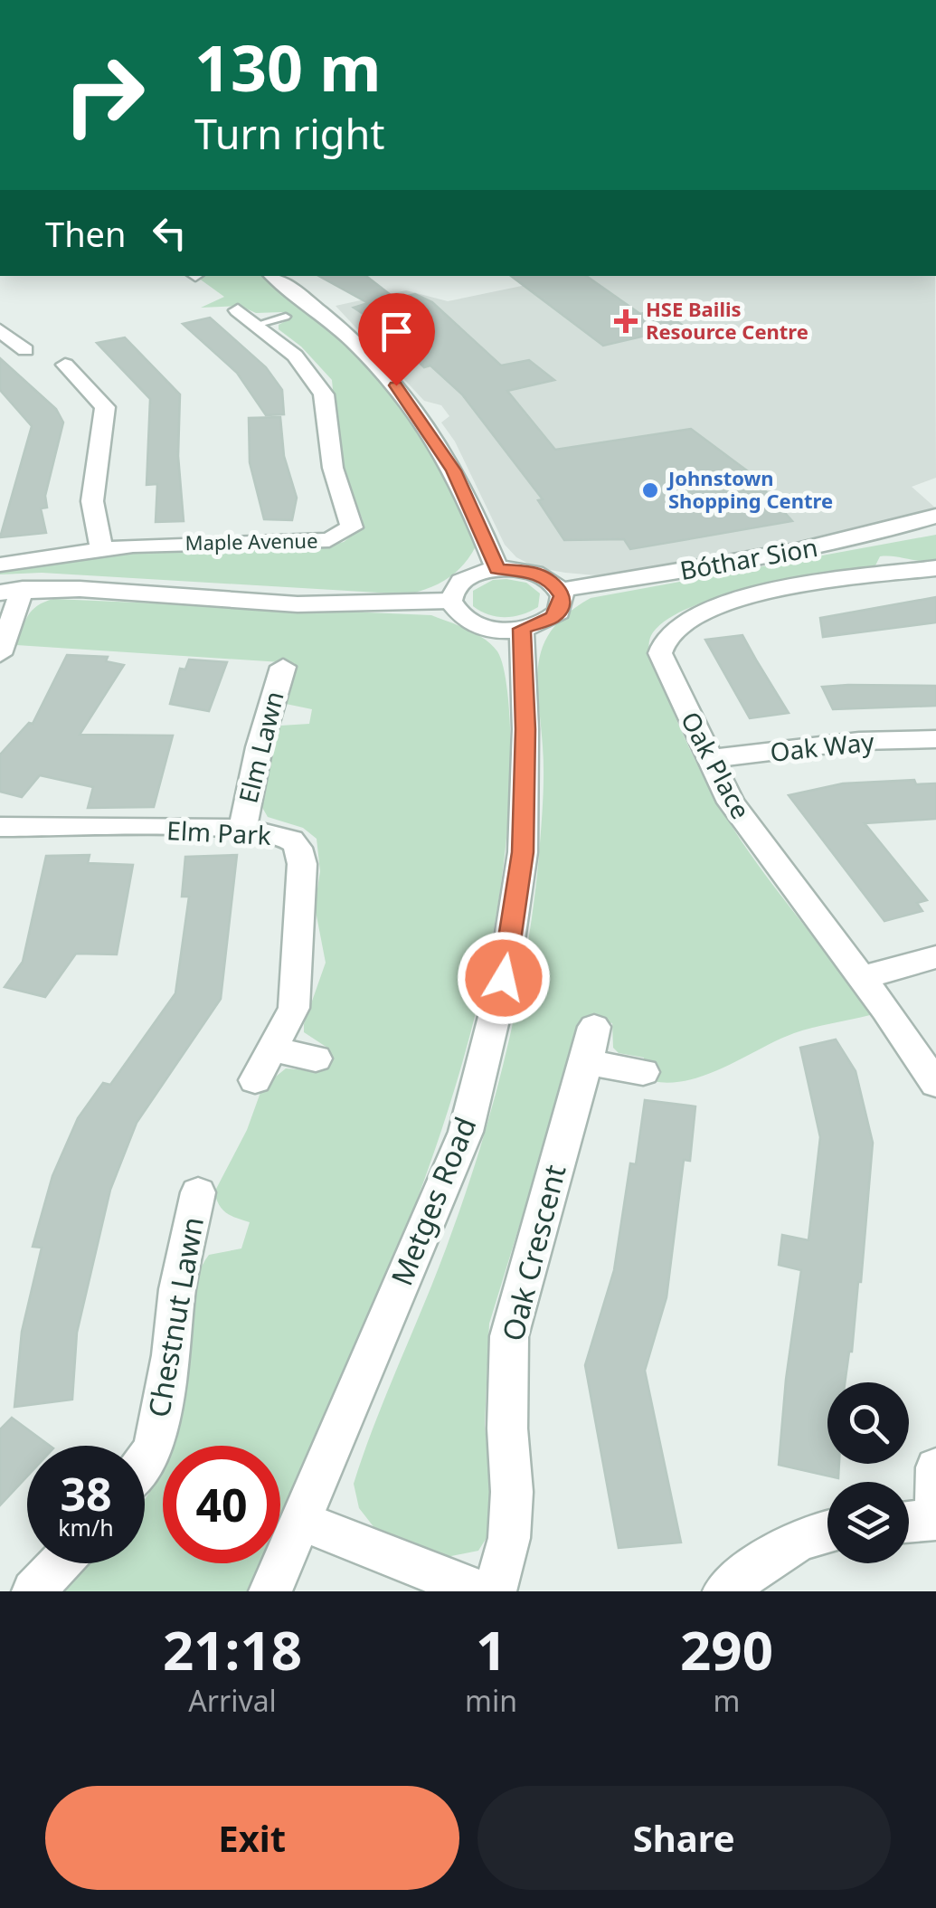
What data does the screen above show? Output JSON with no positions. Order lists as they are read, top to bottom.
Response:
{
  "streets": {
    "street": [
      "Maple Avenue",
      "Bóthar Sion",
      "Elm Lawn",
      "Oak Way",
      "Oak Place",
      "Elm Park",
      "Metges Road",
      "Oak Crescent",
      "Chestnut Lawn"
    ]
  },
  "crossings": [
    ["Elm Lawn", "Elm Park"],
    ["Oak Way", "Oak Place"]
  ],
  "places": {
    "health": ["HSE Bailis Resource Centre"],
    "other": ["Johnstown Shopping Centre"]
  },
  "page": {
    "turn": ["130 m", "Turn right"],
    "then": "Then",
    "speed": "38 km/h",
    "limit": "40",
    "eta": [
      "21:18",
      "Arrival",
      "1",
      "min",
      "290",
      "m"
    ],
    "buttons": ["Exit", "Share"]
  }
}
